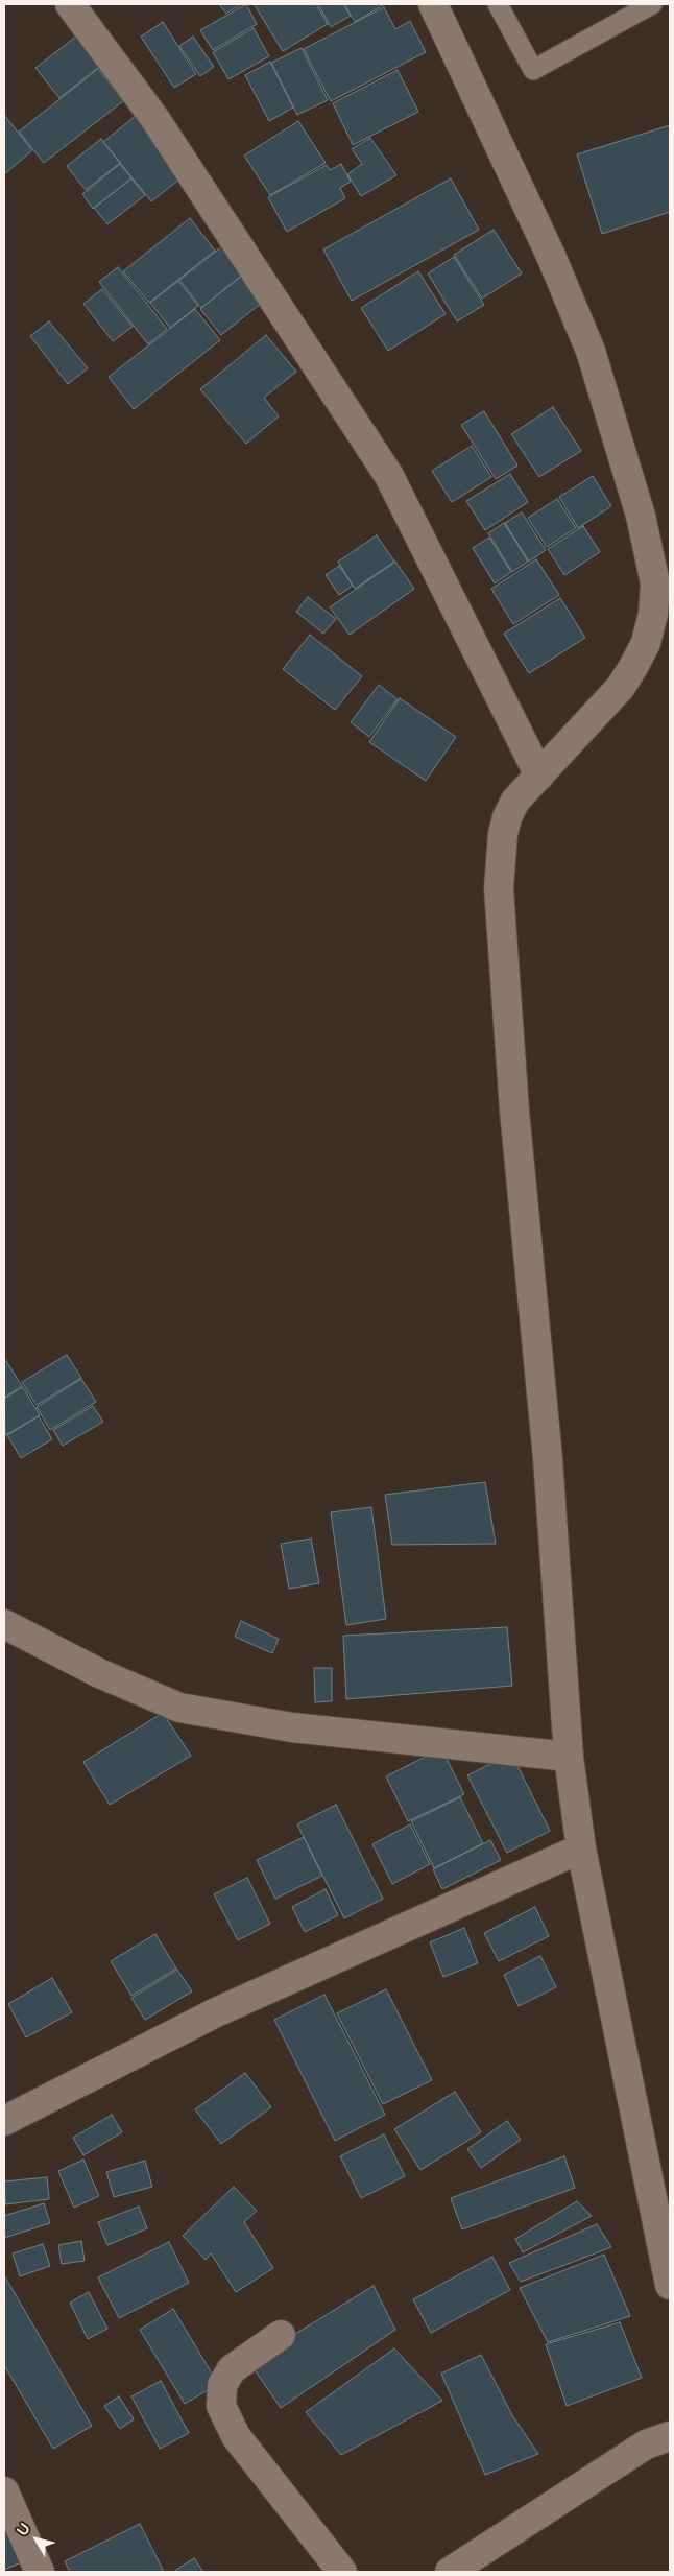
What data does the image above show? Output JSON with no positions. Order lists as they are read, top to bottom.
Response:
{
  "north": "top left"
}
